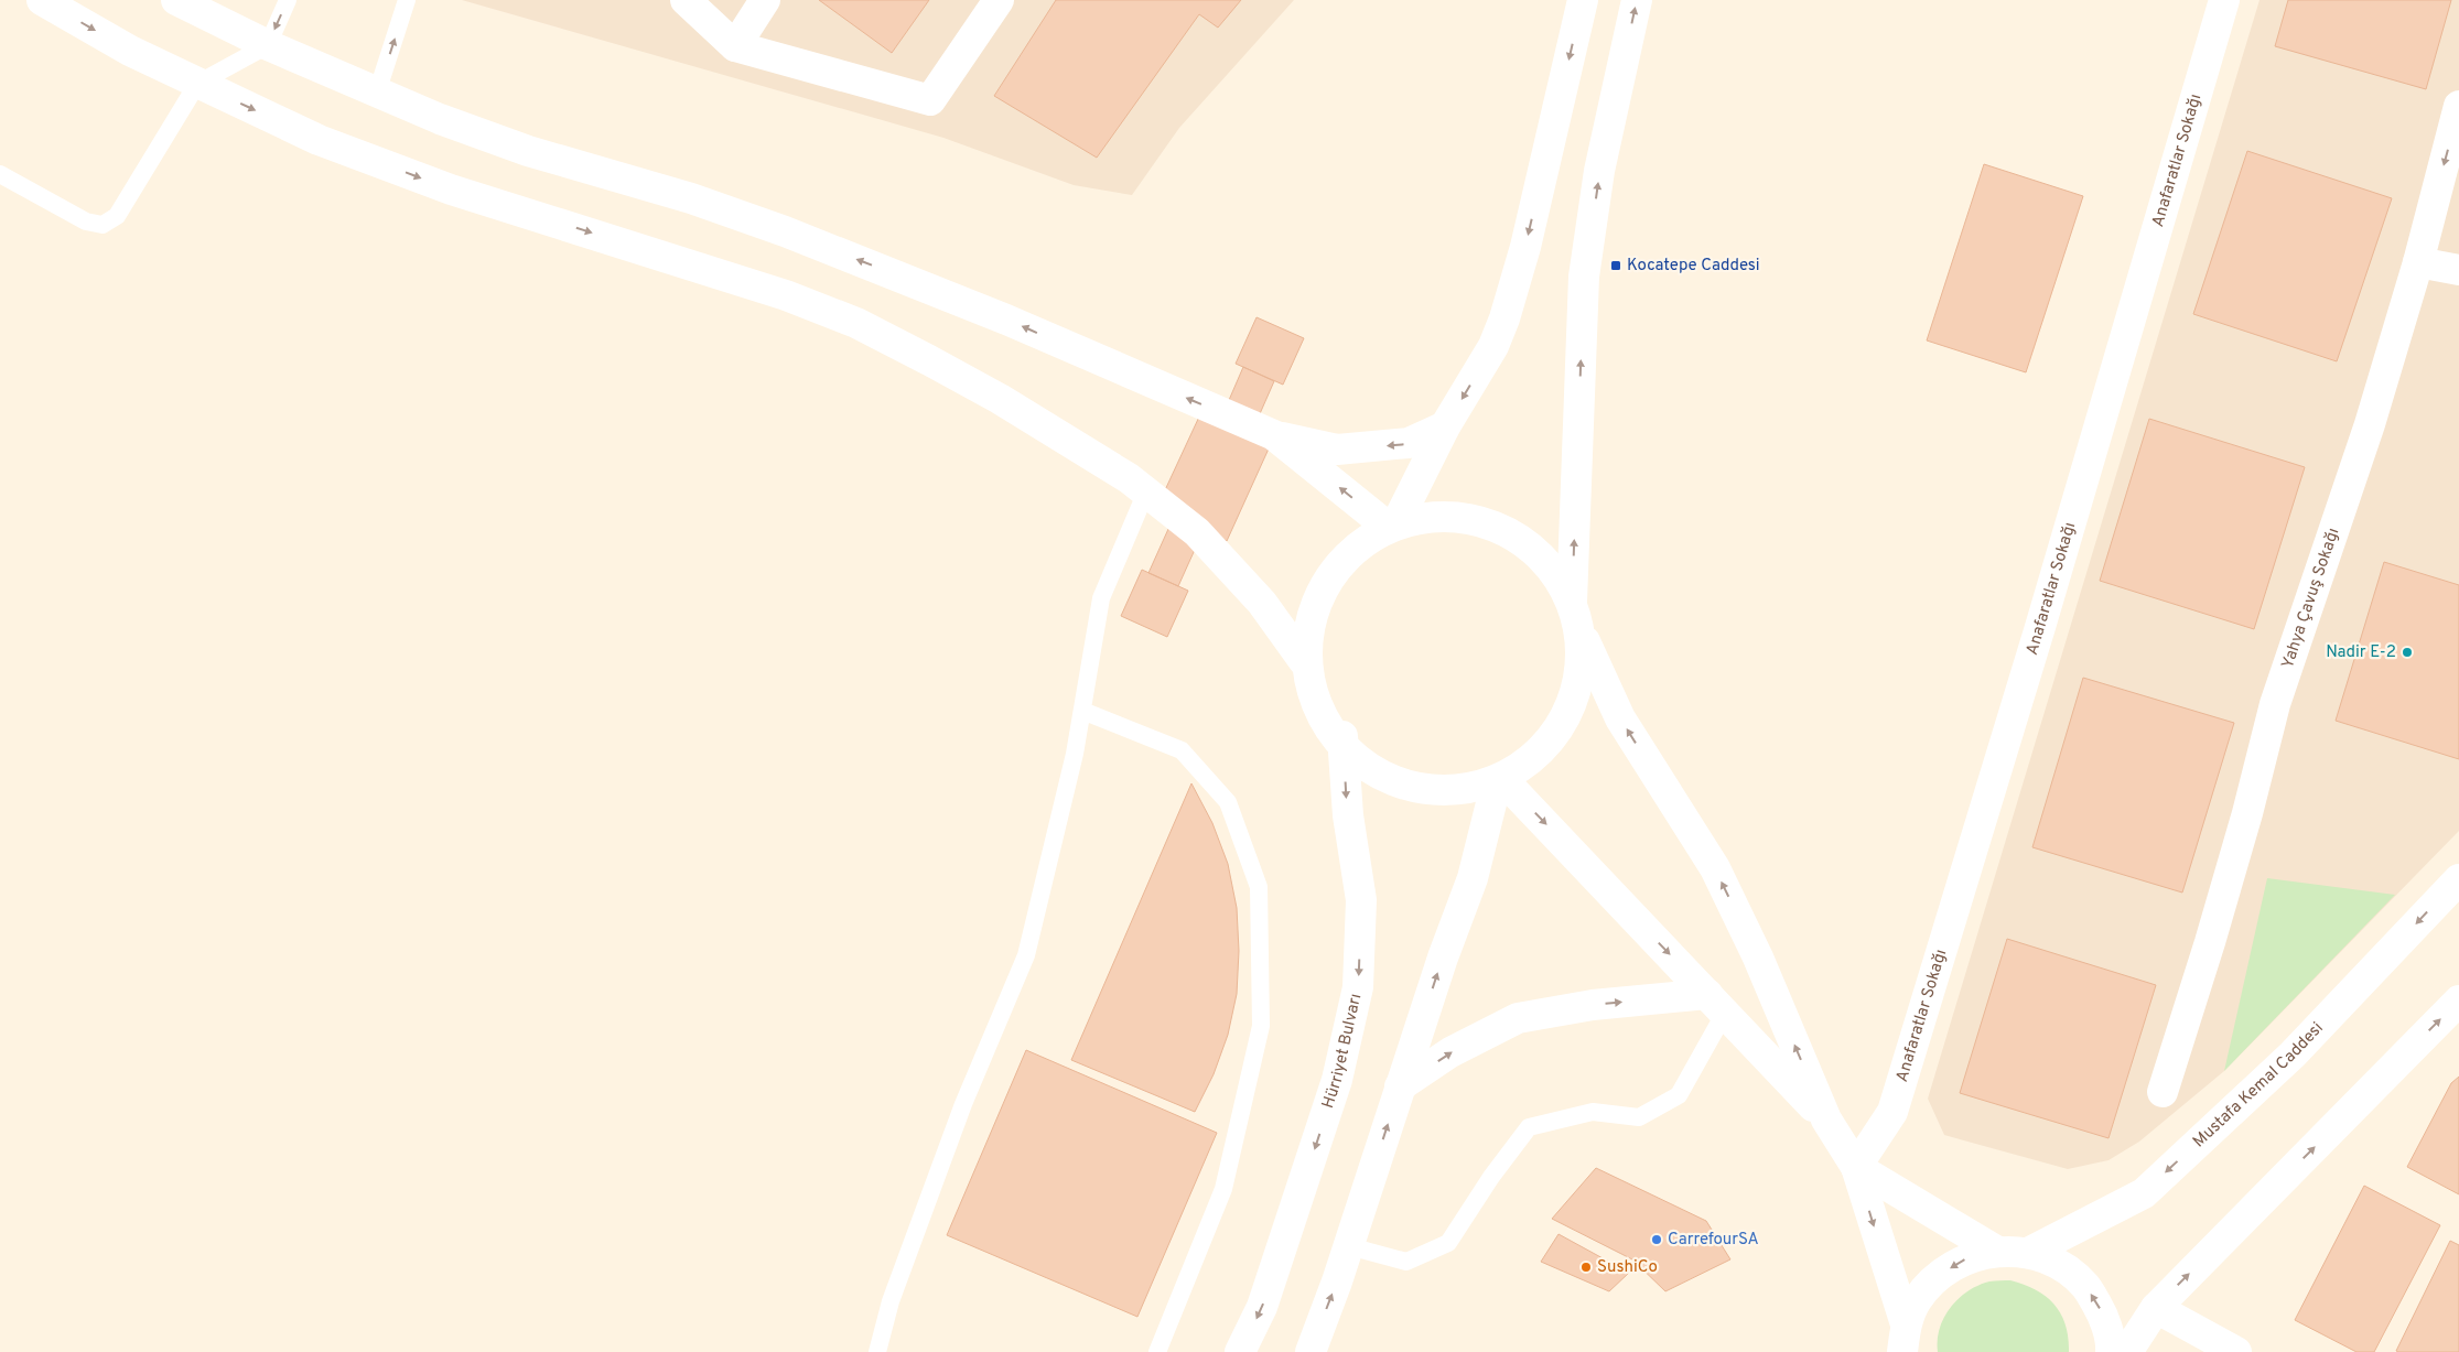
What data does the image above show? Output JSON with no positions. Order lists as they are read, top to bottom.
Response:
{
  "streets": {
    "street": [
      "Anafaratlar Sokağı",
      "Yahya Çavuş Sokağı",
      "Hürriyet Bulvarı",
      "Mustafa Kemal Caddesi"
    ]
  },
  "places": {
    "transit": ["Kocatepe Caddesi"],
    "other": ["Nadir E-2", "CarrefourSA", "SushiCo"]
  }
}
